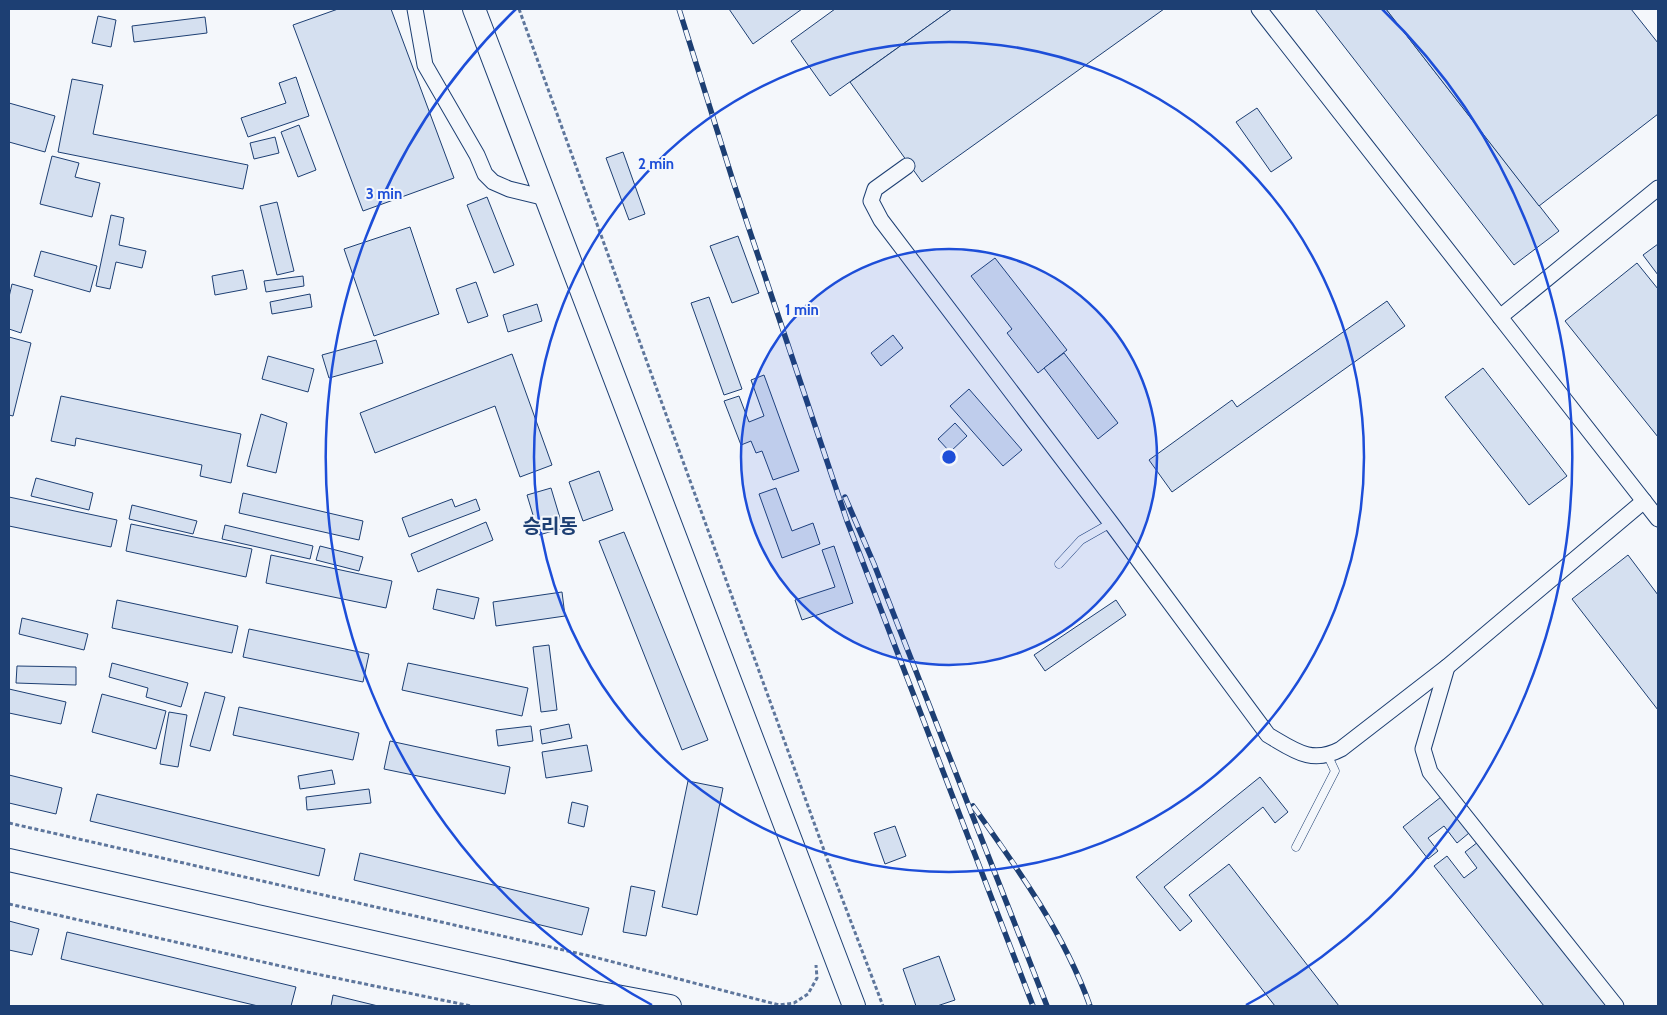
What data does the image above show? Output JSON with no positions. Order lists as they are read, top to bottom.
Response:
{
  "districts": ["승리동"],
  "rings": ["2 min", "3 min", "1 min"]
}
